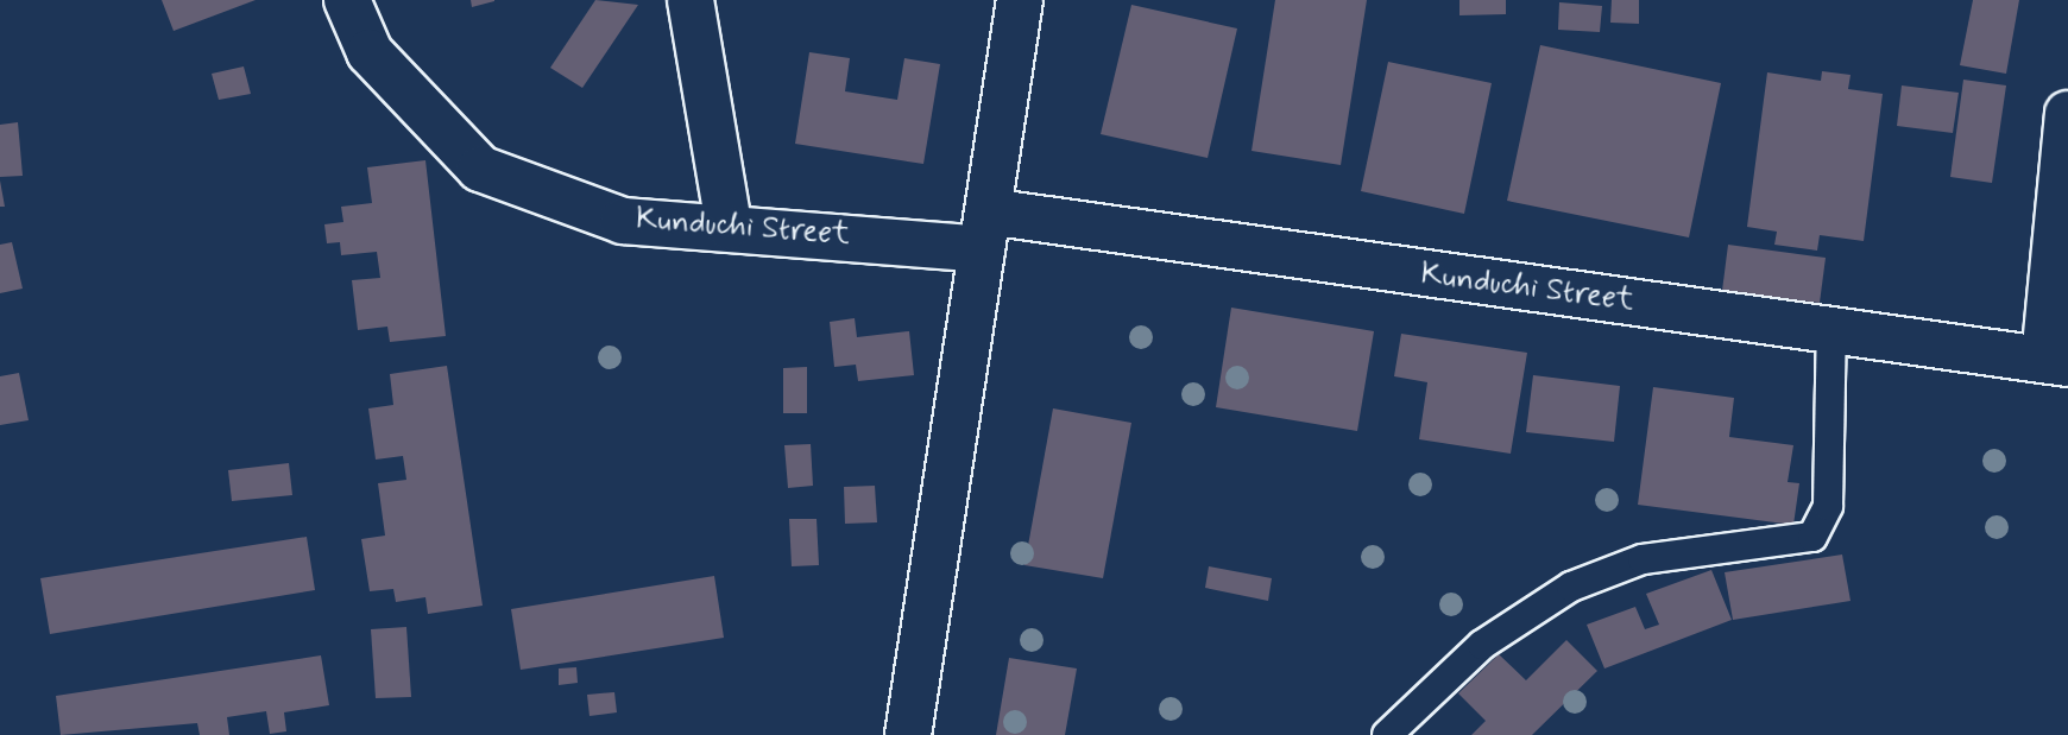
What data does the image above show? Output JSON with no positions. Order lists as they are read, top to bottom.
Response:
{
  "streets": {
    "main road": ["Kunduchi Street"]
  }
}
